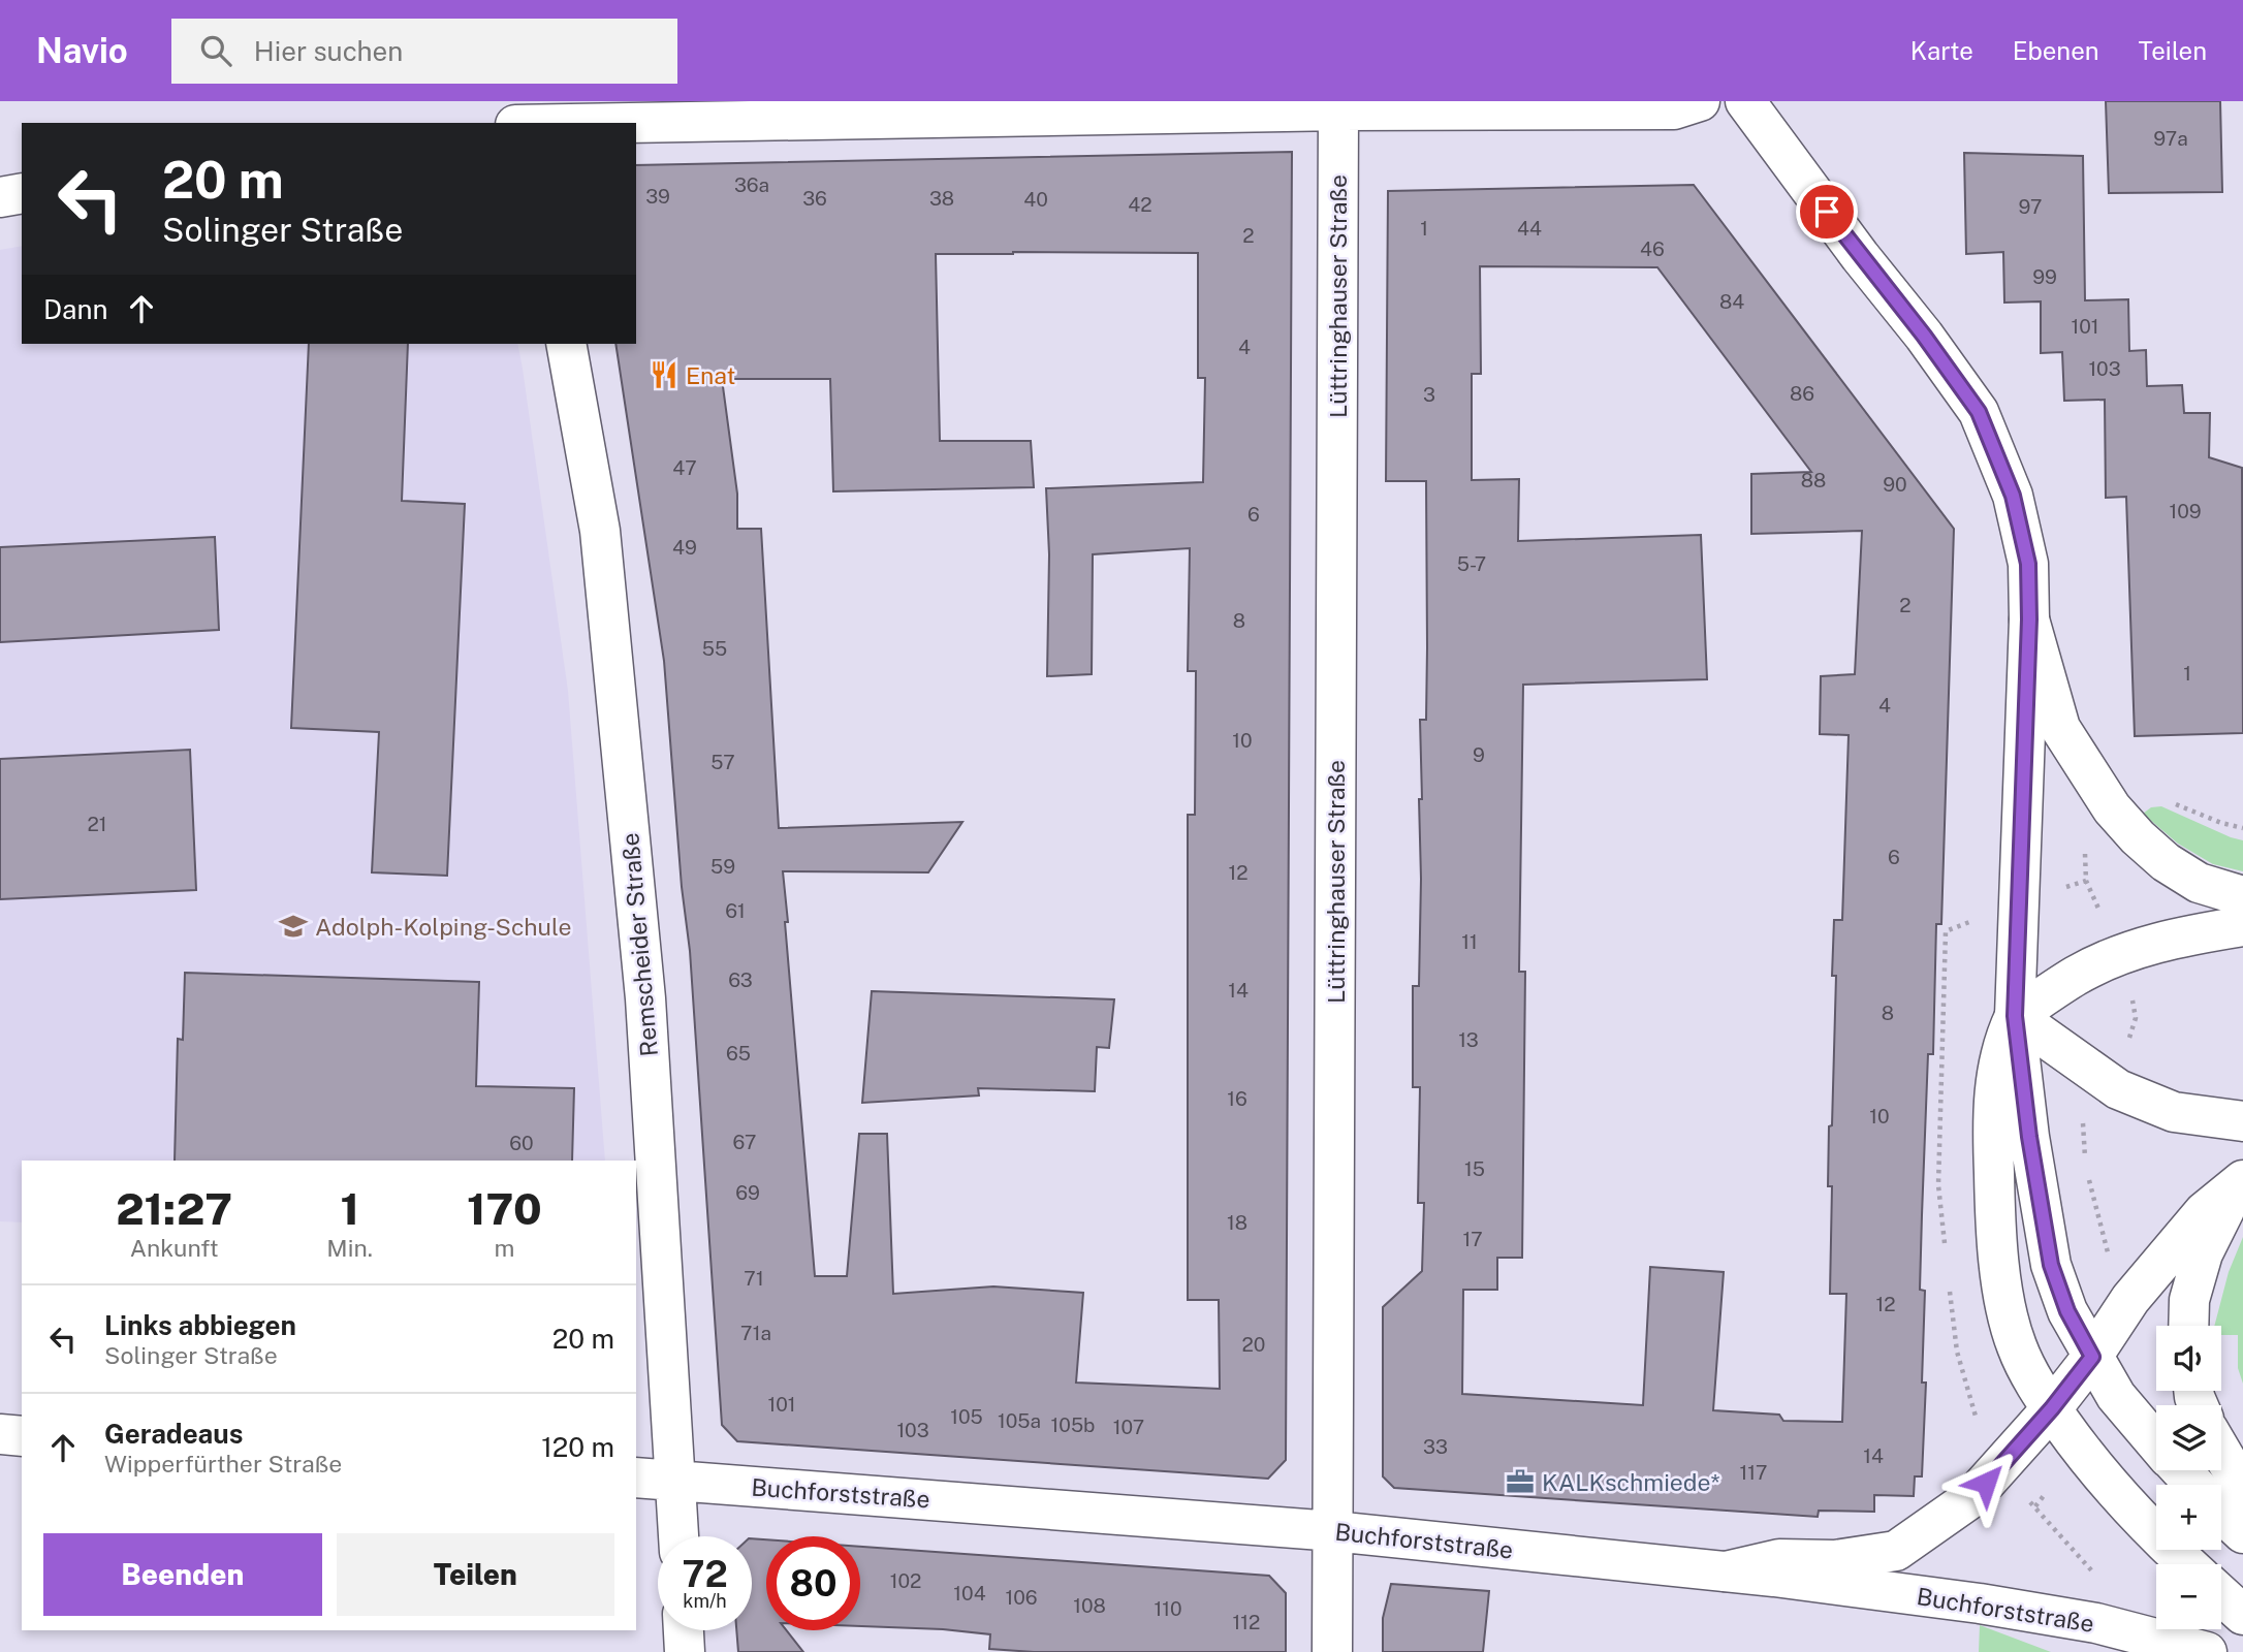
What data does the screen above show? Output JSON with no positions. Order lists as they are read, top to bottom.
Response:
{
  "streets": {
    "main road": ["Lüttringhauser Straße", "Remscheider Straße", "Buchforststraße"]
  },
  "crossings": [
    ["Lüttringhauser Straße", "Buchforststraße"],
    ["Remscheider Straße", "Buchforststraße"]
  ],
  "places": {
    "restaurant": ["Enat"],
    "school or university": ["Adolph-Kolping-Schule"],
    "office": ["KALKschmiede*"]
  },
  "house_numbers": [
    "97a",
    "36a",
    "39",
    "36",
    "38",
    "40",
    "42",
    "97",
    "1",
    "44",
    "2",
    "46",
    "99",
    "84",
    "101",
    "4",
    "103",
    "86",
    "3",
    "47",
    "88",
    "90",
    "109",
    "6",
    "49",
    "5-7",
    "2",
    "8",
    "55",
    "1",
    "4",
    "10",
    "9",
    "57",
    "21",
    "6",
    "59",
    "12",
    "61",
    "11",
    "63",
    "14",
    "8",
    "13",
    "65",
    "16",
    "10",
    "67",
    "60",
    "15",
    "69",
    "18",
    "17",
    "71",
    "12",
    "71a",
    "20",
    "101",
    "105",
    "105a",
    "105b",
    "107",
    "103",
    "33",
    "14",
    "117",
    "102",
    "104",
    "106",
    "108",
    "110",
    "112"
  ],
  "page": {
    "header": "Navio",
    "search": "Hier suchen",
    "nav": ["Karte", "Ebenen", "Teilen"],
    "turn": ["20 m", "Solinger Straße"],
    "then": "Dann",
    "eta": [
      "21:27",
      "Ankunft",
      "1",
      "Min.",
      "170",
      "m"
    ],
    "list": [
      {
        "name": "Links abbiegen",
        "note": "Solinger Straße",
        "value": "20 m"
      },
      {
        "name": "Geradeaus",
        "note": "Wipperfürther Straße",
        "value": "120 m"
      }
    ],
    "map_buttons": ["+", "−"],
    "buttons": ["Beenden", "Teilen"],
    "speed": "72 km/h",
    "limit": "80"
  }
}
